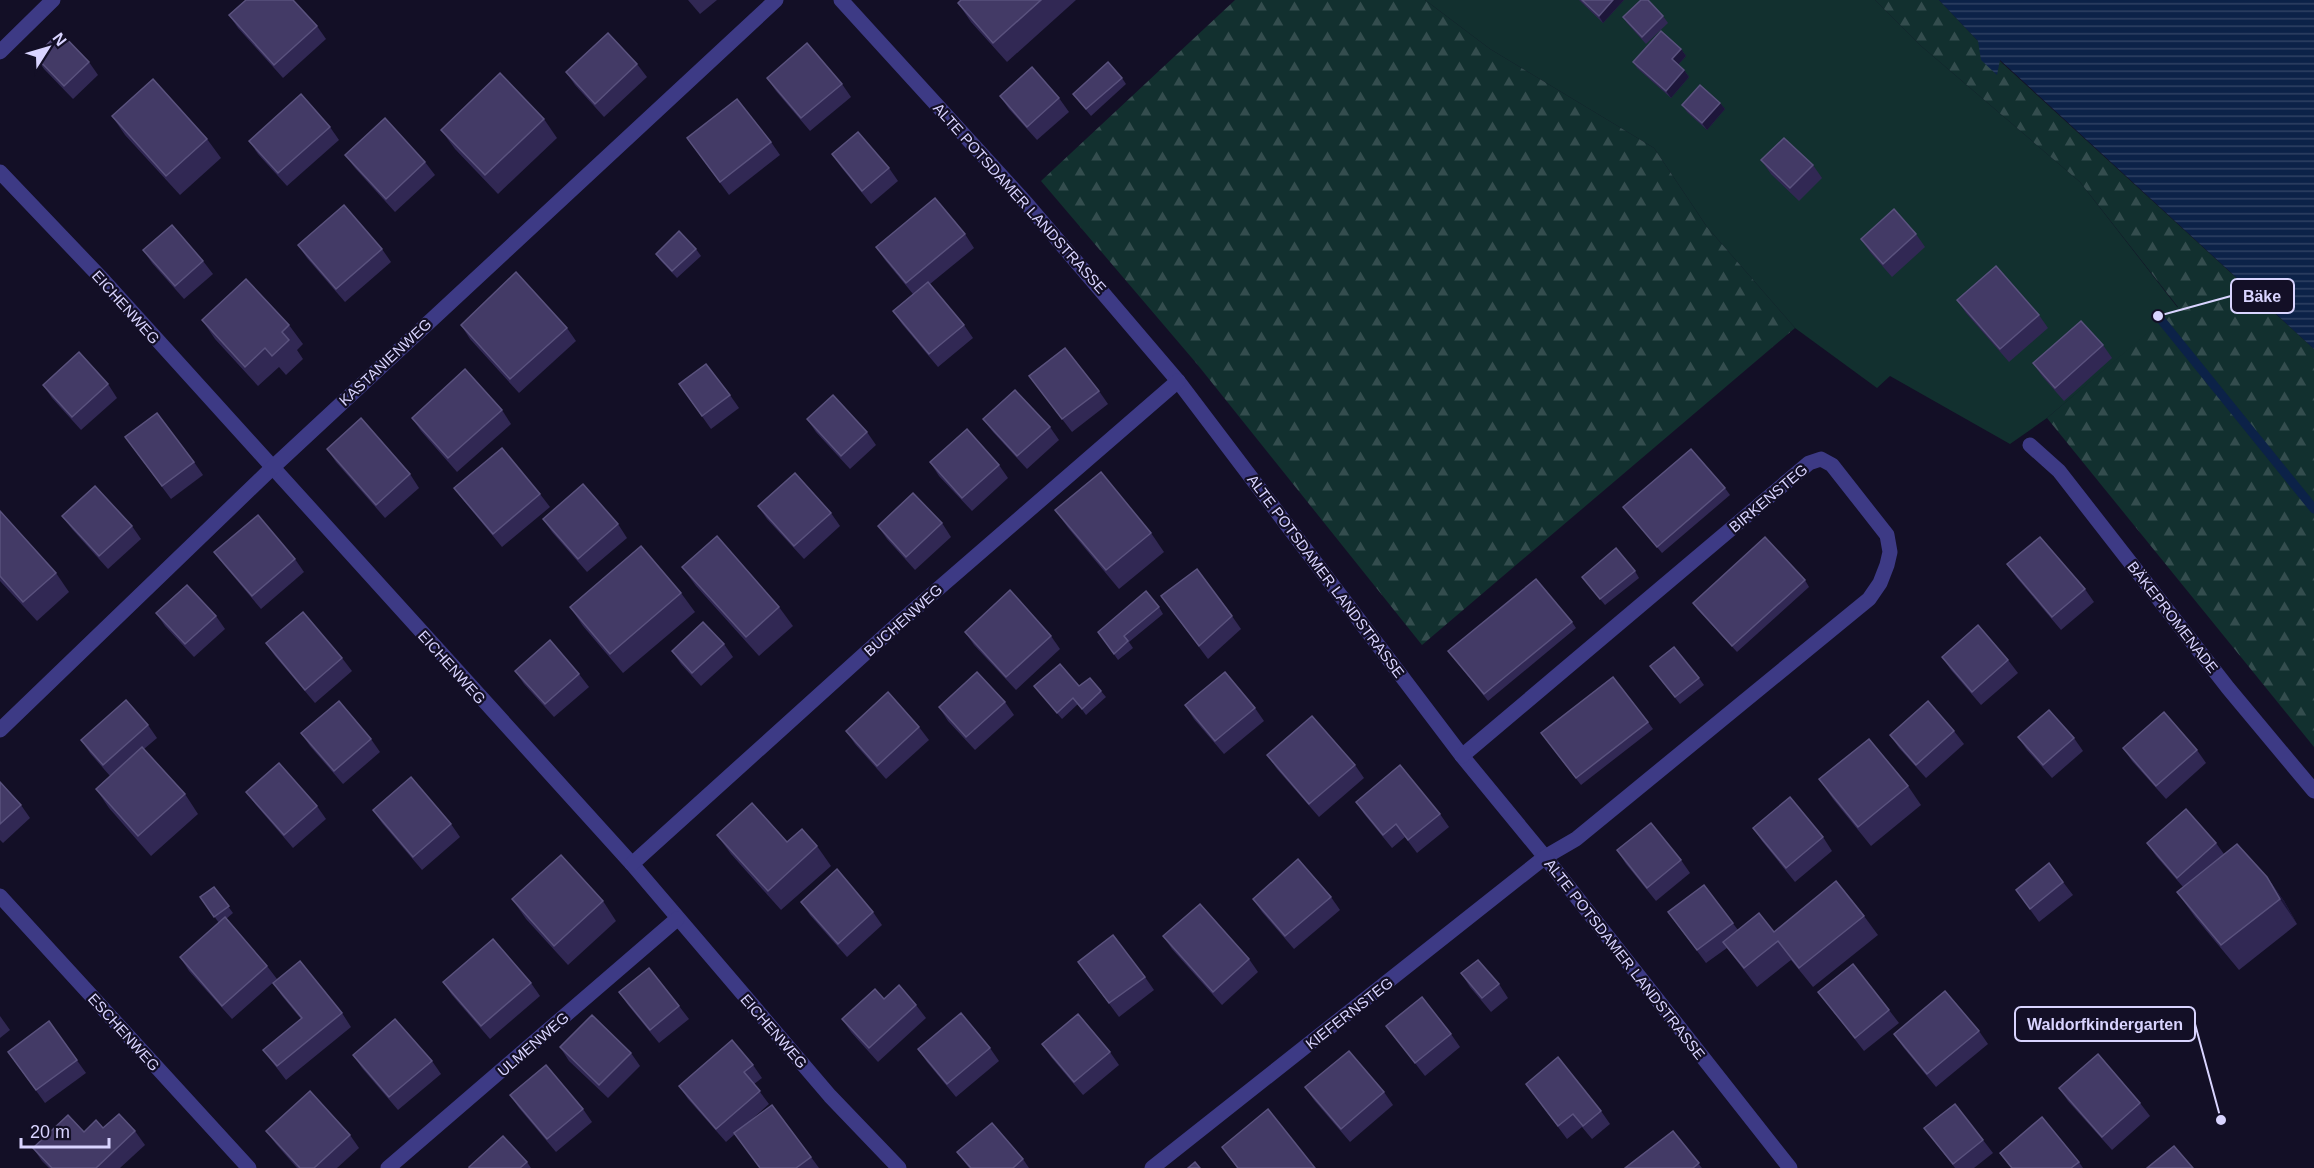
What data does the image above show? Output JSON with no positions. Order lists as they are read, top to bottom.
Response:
{
  "streets": {
    "street": [
      "ALTE POTSDAMER LANDSTRASSE",
      "EICHENWEG",
      "KASTANIENWEG",
      "BIRKENSTEG",
      "BÄKEPROMENADE",
      "BUCHENWEG",
      "KIEFERNSTEG",
      "ESCHENWEG",
      "ULMENWEG"
    ]
  },
  "crossings": [
    ["ALTE POTSDAMER LANDSTRASSE", "BIRKENSTEG"],
    ["ALTE POTSDAMER LANDSTRASSE", "BUCHENWEG"],
    ["ALTE POTSDAMER LANDSTRASSE", "KIEFERNSTEG"],
    ["EICHENWEG", "KASTANIENWEG"],
    ["EICHENWEG", "BUCHENWEG"],
    ["EICHENWEG", "ULMENWEG"],
    ["BIRKENSTEG", "KIEFERNSTEG"]
  ],
  "places": ["Bäke", "Waldorfkindergarten"],
  "scale_bar": "20 m",
  "north": "top right"
}
